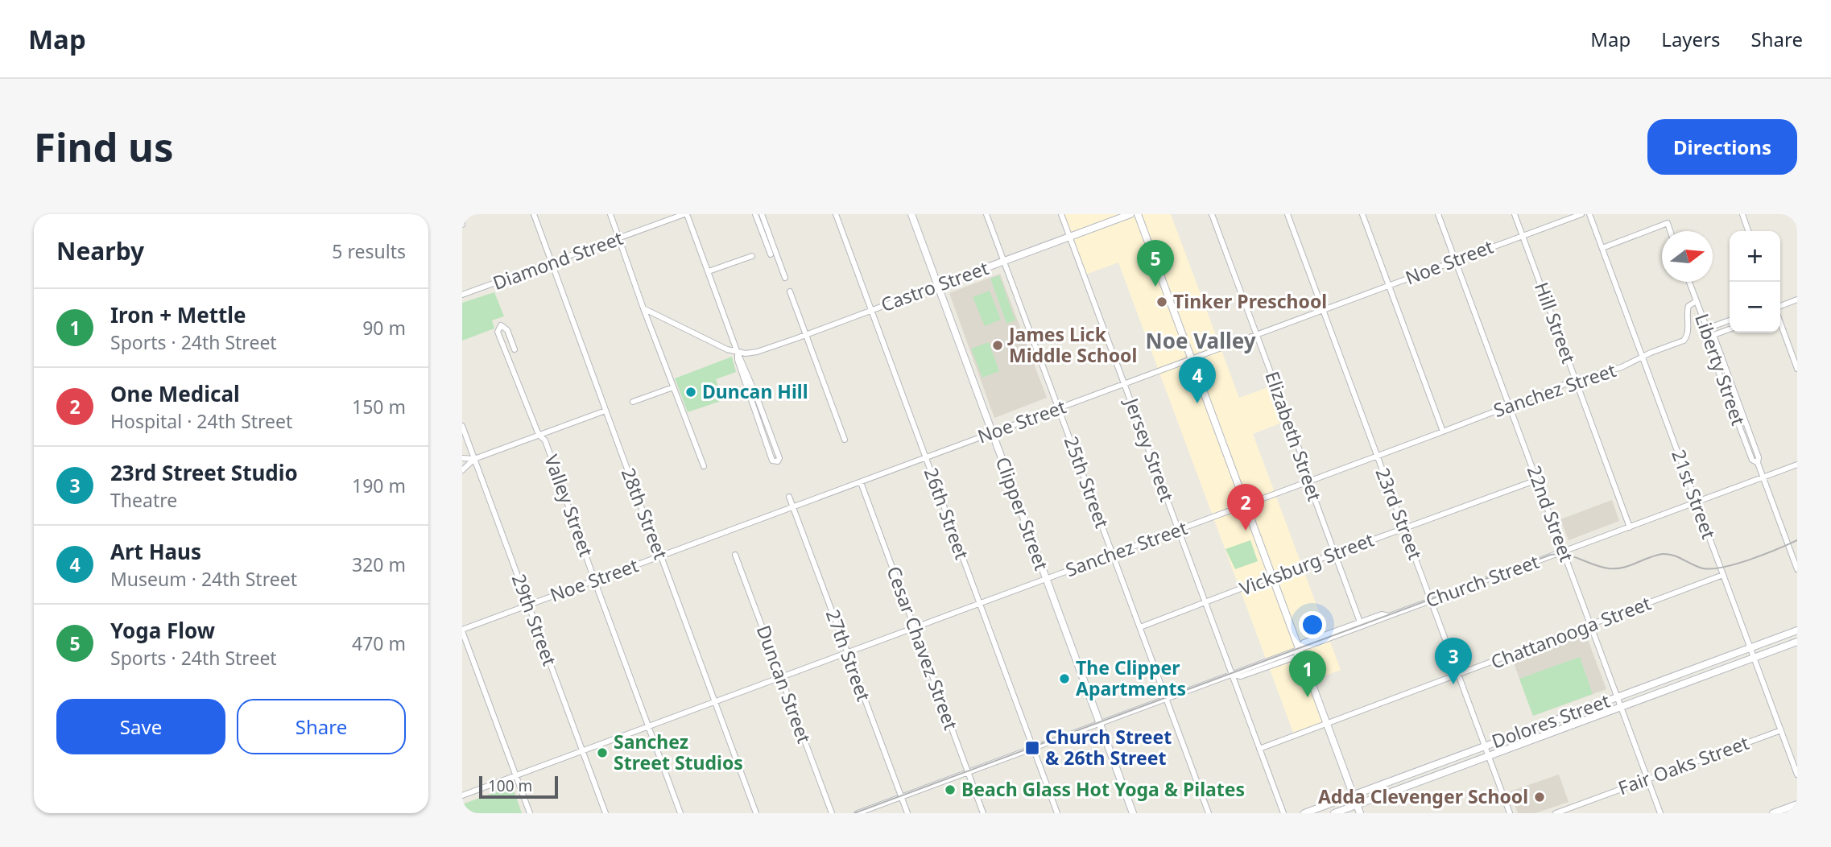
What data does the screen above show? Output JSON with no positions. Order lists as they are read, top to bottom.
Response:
{
  "streets": {
    "street": [
      "Diamond Street",
      "Noe Street",
      "Castro Street",
      "Hill Street",
      "Liberty Street",
      "Sanchez Street",
      "Elizabeth Street",
      "Jersey Street",
      "25th Street",
      "21st Street",
      "Valley Street",
      "28th Street",
      "26th Street",
      "Clipper Street",
      "23rd Street",
      "22nd Street",
      "Vicksburg Street",
      "Church Street",
      "29th Street",
      "Chattanooga Street",
      "Cesar Chavez Street",
      "27th Street",
      "Duncan Street",
      "Dolores Street",
      "Fair Oaks Street"
    ]
  },
  "crossings": [
    ["Diamond Street", "28th Street"],
    ["Noe Street", "Hill Street"],
    ["Noe Street", "Elizabeth Street"],
    ["Noe Street", "Jersey Street"],
    ["Noe Street", "25th Street"],
    ["Noe Street", "Valley Street"],
    ["Noe Street", "28th Street"],
    ["Noe Street", "26th Street"],
    ["Noe Street", "Clipper Street"],
    ["Noe Street", "23rd Street"],
    ["Noe Street", "22nd Street"],
    ["Noe Street", "29th Street"],
    ["Noe Street", "Cesar Chavez Street"],
    ["Noe Street", "27th Street"],
    ["Castro Street", "Jersey Street"],
    ["Castro Street", "25th Street"],
    ["Castro Street", "26th Street"],
    ["Castro Street", "Clipper Street"],
    ["Hill Street", "Sanchez Street"],
    ["Hill Street", "Church Street"],
    ["Liberty Street", "Sanchez Street"],
    ["Liberty Street", "Church Street"],
    ["Sanchez Street", "Elizabeth Street"],
    ["Sanchez Street", "Jersey Street"],
    ["Sanchez Street", "25th Street"],
    ["Sanchez Street", "21st Street"],
    ["Sanchez Street", "Valley Street"],
    ["Sanchez Street", "28th Street"],
    ["Sanchez Street", "26th Street"],
    ["Sanchez Street", "Clipper Street"],
    ["Sanchez Street", "23rd Street"],
    ["Sanchez Street", "22nd Street"],
    ["Sanchez Street", "29th Street"],
    ["Sanchez Street", "Cesar Chavez Street"],
    ["Sanchez Street", "27th Street"],
    ["Sanchez Street", "Duncan Street"],
    ["Elizabeth Street", "Vicksburg Street"],
    ["Elizabeth Street", "Church Street"],
    ["Jersey Street", "Vicksburg Street"],
    ["Jersey Street", "Church Street"],
    ["Jersey Street", "Chattanooga Street"],
    ["25th Street", "Vicksburg Street"],
    ["25th Street", "Church Street"],
    ["21st Street", "Church Street"],
    ["21st Street", "Chattanooga Street"],
    ["21st Street", "Dolores Street"],
    ["21st Street", "Fair Oaks Street"],
    ["26th Street", "Church Street"],
    ["Clipper Street", "Church Street"],
    ["23rd Street", "Vicksburg Street"],
    ["23rd Street", "Church Street"],
    ["23rd Street", "Chattanooga Street"],
    ["23rd Street", "Dolores Street"],
    ["22nd Street", "Vicksburg Street"],
    ["22nd Street", "Church Street"],
    ["22nd Street", "Chattanooga Street"],
    ["22nd Street", "Dolores Street"],
    ["22nd Street", "Fair Oaks Street"],
    ["Church Street", "Cesar Chavez Street"],
    ["Church Street", "27th Street"]
  ],
  "districts": ["Noe Valley"],
  "places": {
    "other": [
      "Tinker Preschool",
      "James Lick Middle School",
      "Duncan Hill",
      "The Clipper Apartments",
      "Sanchez Street Studios",
      "Beach Glass Hot Yoga & Pilates",
      "Adda Clevenger School"
    ],
    "transit": ["Church Street & 26th Street"]
  },
  "scale_bar": "100 m",
  "north": "right",
  "page": {
    "header": "Map",
    "nav": ["Map", "Layers", "Share"],
    "buttons": [
      "Directions",
      ["Save", "Share"]
    ],
    "title": "Find us",
    "heading": ["Nearby", "5 results"],
    "map_buttons": ["+", "−"],
    "pins": [
      "5",
      "4",
      "2",
      "3",
      "1"
    ],
    "list": [
      {
        "mark": "1",
        "name": "Iron + Mettle",
        "note": "Sports · 24th Street",
        "value": "90 m"
      },
      {
        "mark": "2",
        "name": "One Medical",
        "note": "Hospital · 24th Street",
        "value": "150 m"
      },
      {
        "mark": "3",
        "name": "23rd Street Studio",
        "note": "Theatre",
        "value": "190 m"
      },
      {
        "mark": "4",
        "name": "Art Haus",
        "note": "Museum · 24th Street",
        "value": "320 m"
      },
      {
        "mark": "5",
        "name": "Yoga Flow",
        "note": "Sports · 24th Street",
        "value": "470 m"
      }
    ],
    "scale": "100 m"
  }
}
